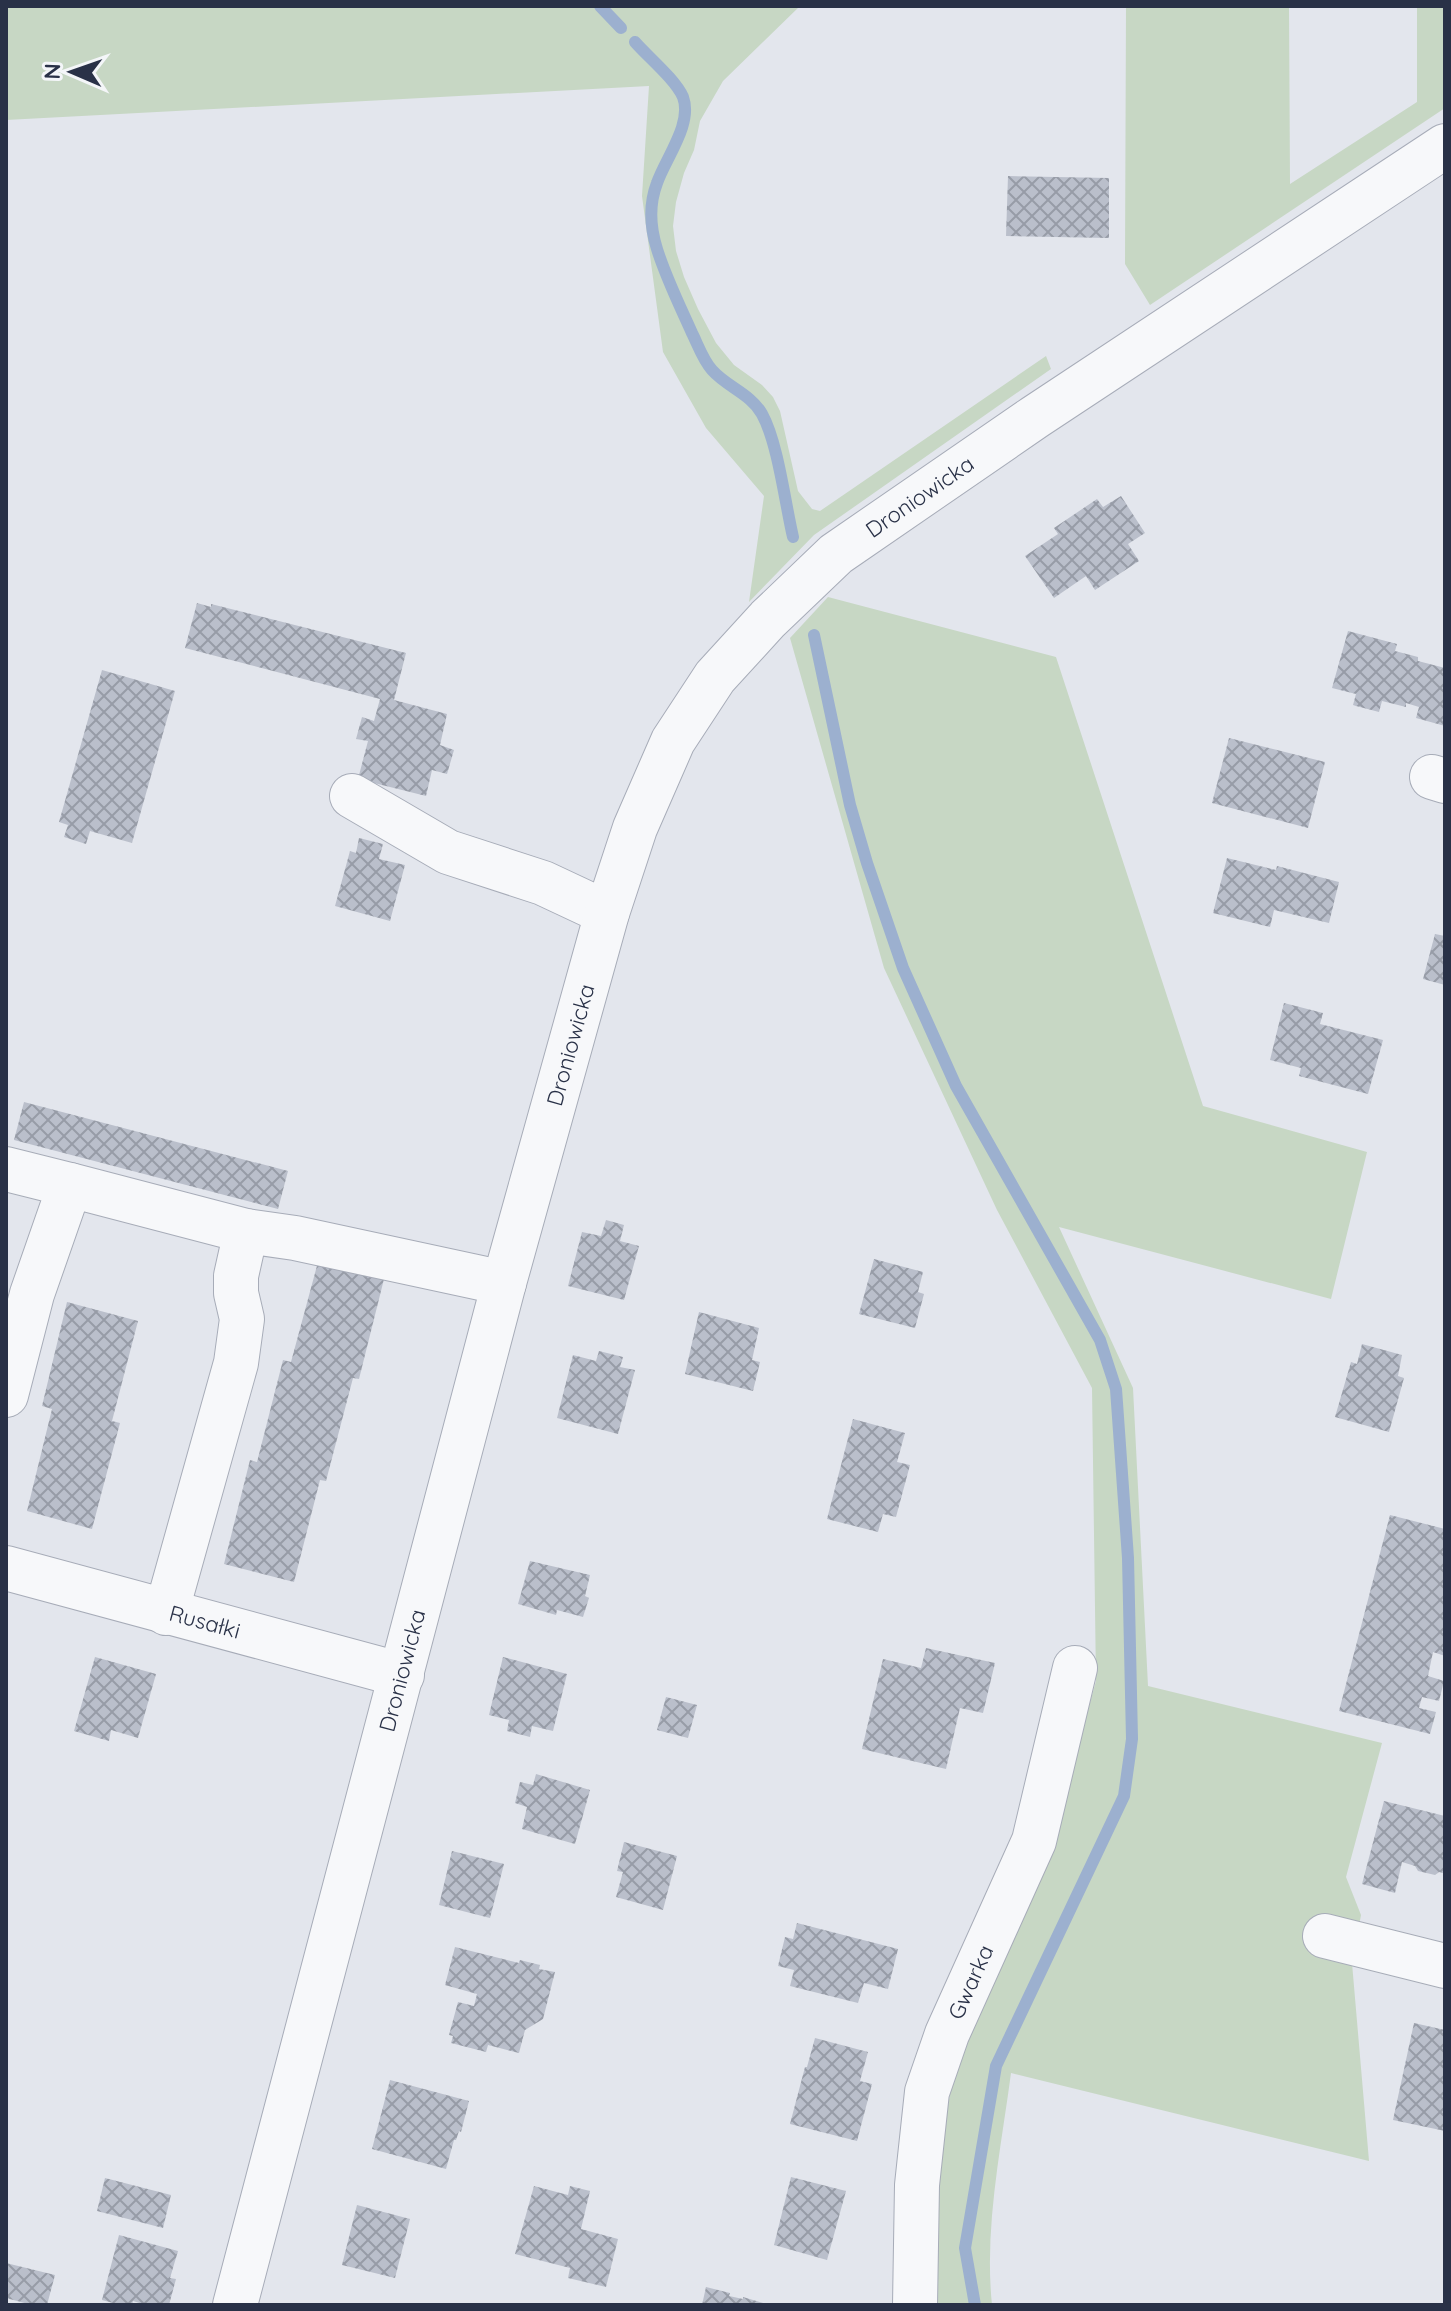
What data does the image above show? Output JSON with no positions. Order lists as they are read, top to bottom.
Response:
{
  "streets": {
    "street": ["Droniowicka", "Rusałki", "Gwarka"]
  },
  "crossings": [
    ["Droniowicka", "Rusałki"]
  ],
  "north": "left"
}
